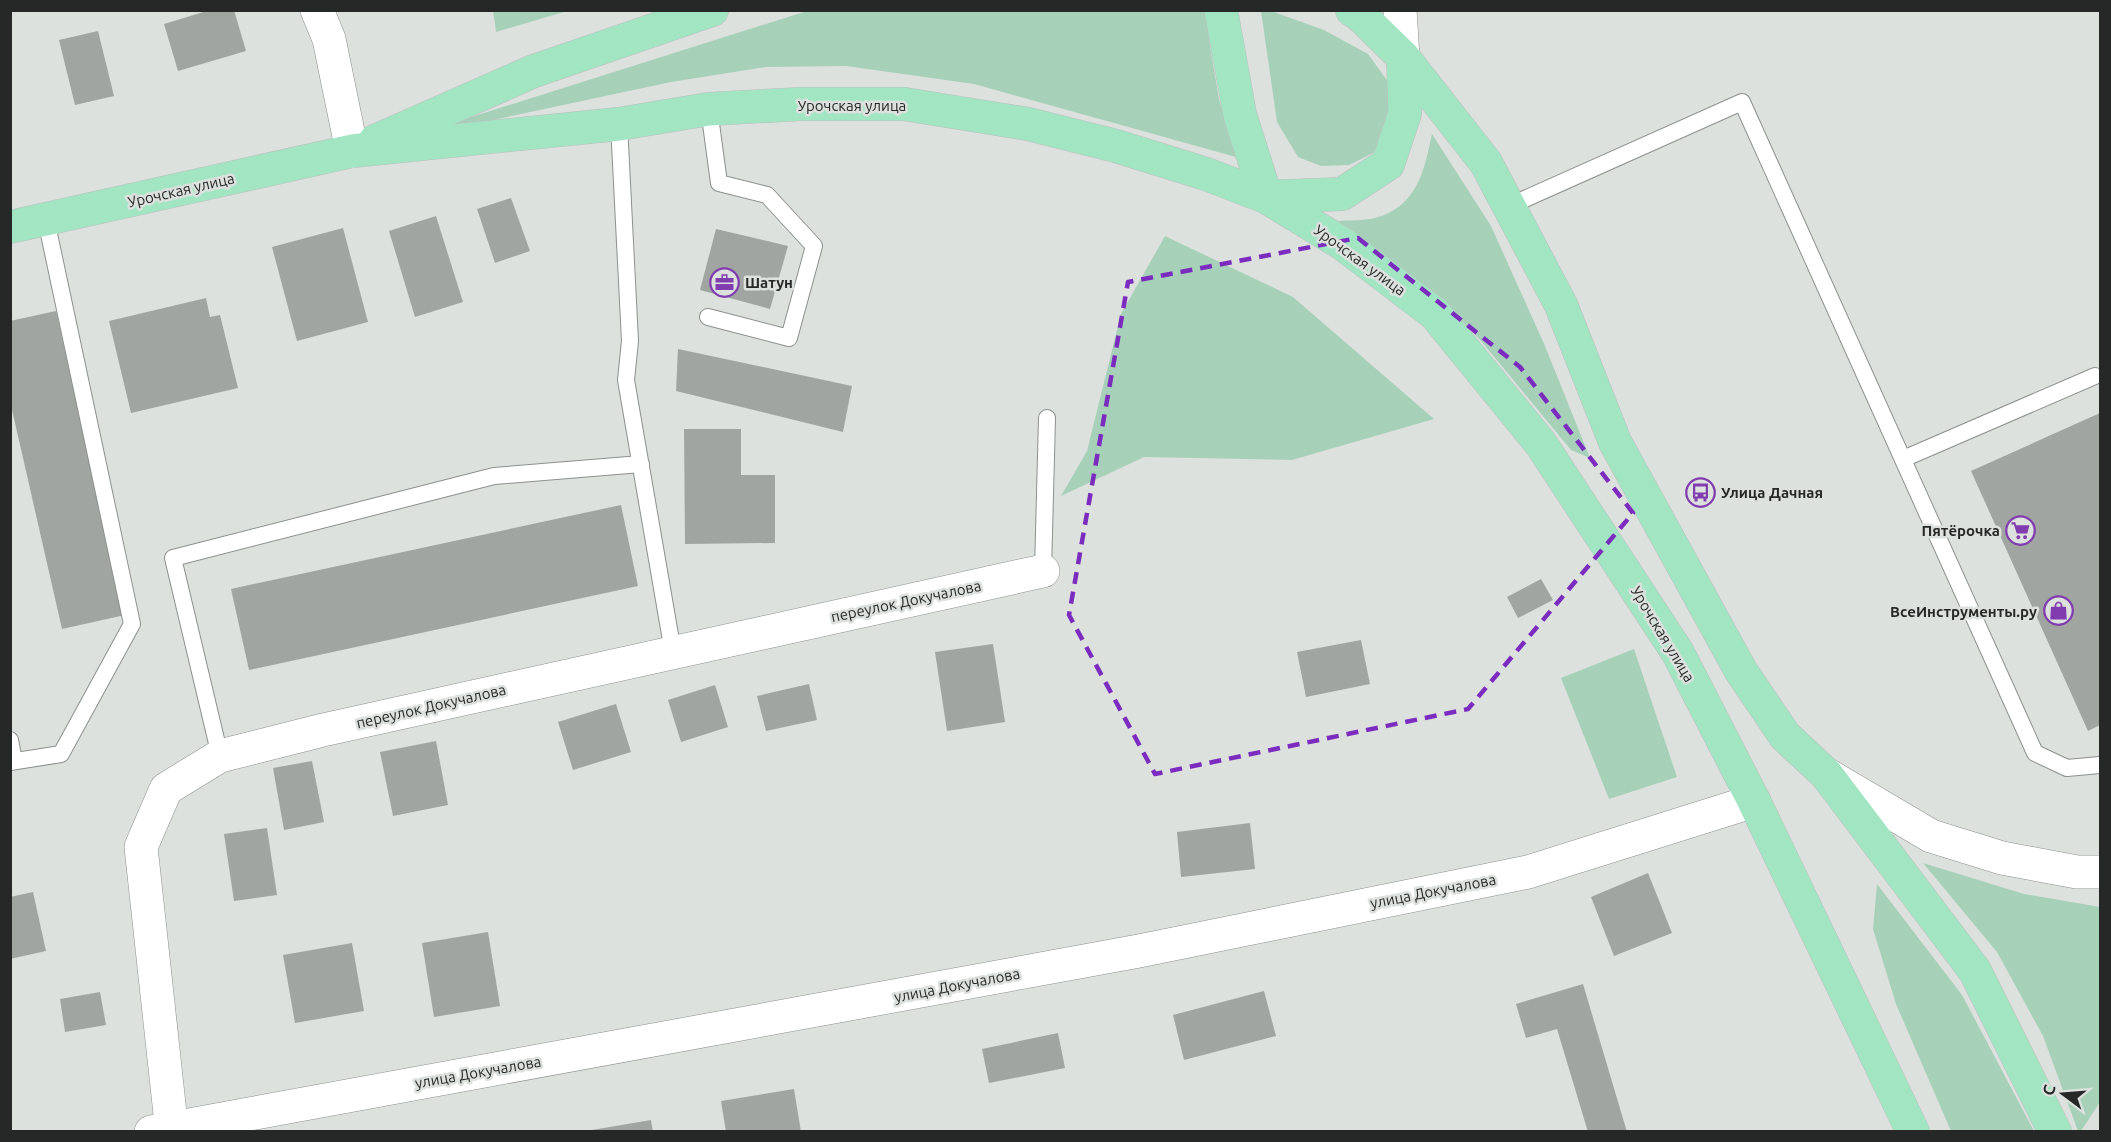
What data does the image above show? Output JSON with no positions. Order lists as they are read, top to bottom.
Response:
{
  "streets": {
    "main road": ["Урочская улица"],
    "street": ["переулок Докучалова", "улица Докучалова"]
  },
  "crossings": [
    ["Урочская улица", "улица Докучалова"],
    ["переулок Докучалова", "улица Докучалова"]
  ],
  "places": {
    "office": ["Шатун"],
    "bus stop": ["Улица Дачная"],
    "supermarket": ["Пятёрочка"],
    "shop": ["ВсеИнструменты.ру"]
  },
  "north": "left"
}
